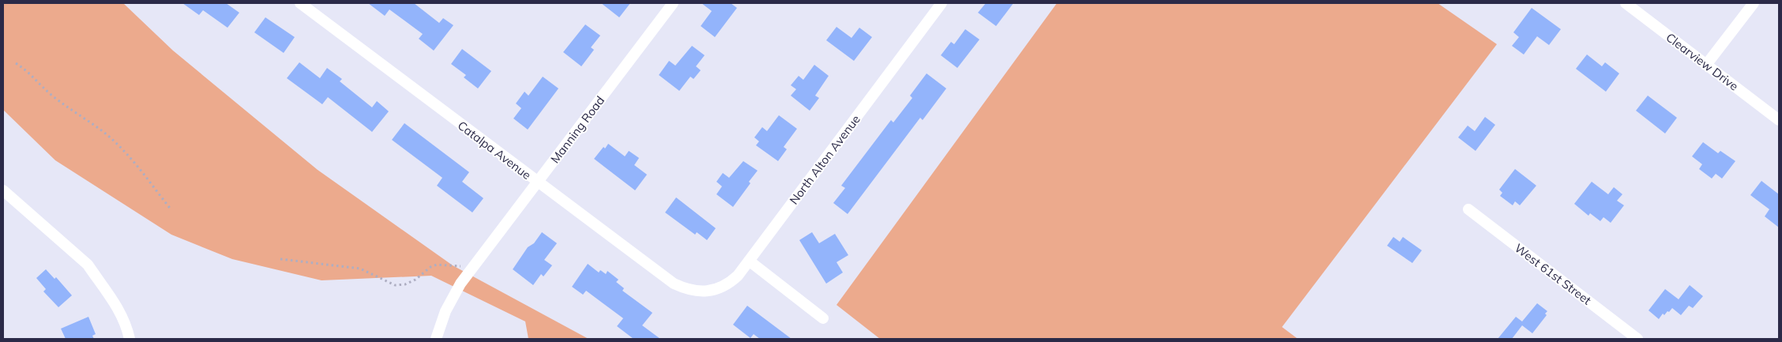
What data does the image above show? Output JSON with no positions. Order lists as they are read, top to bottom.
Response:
{
  "streets": {
    "street": [
      "Clearview Drive",
      "Manning Road",
      "Catalpa Avenue",
      "North Alton Avenue",
      "West 61st Street"
    ]
  },
  "crossings": [
    ["Manning Road", "Catalpa Avenue"],
    ["Catalpa Avenue", "North Alton Avenue"]
  ]
}
